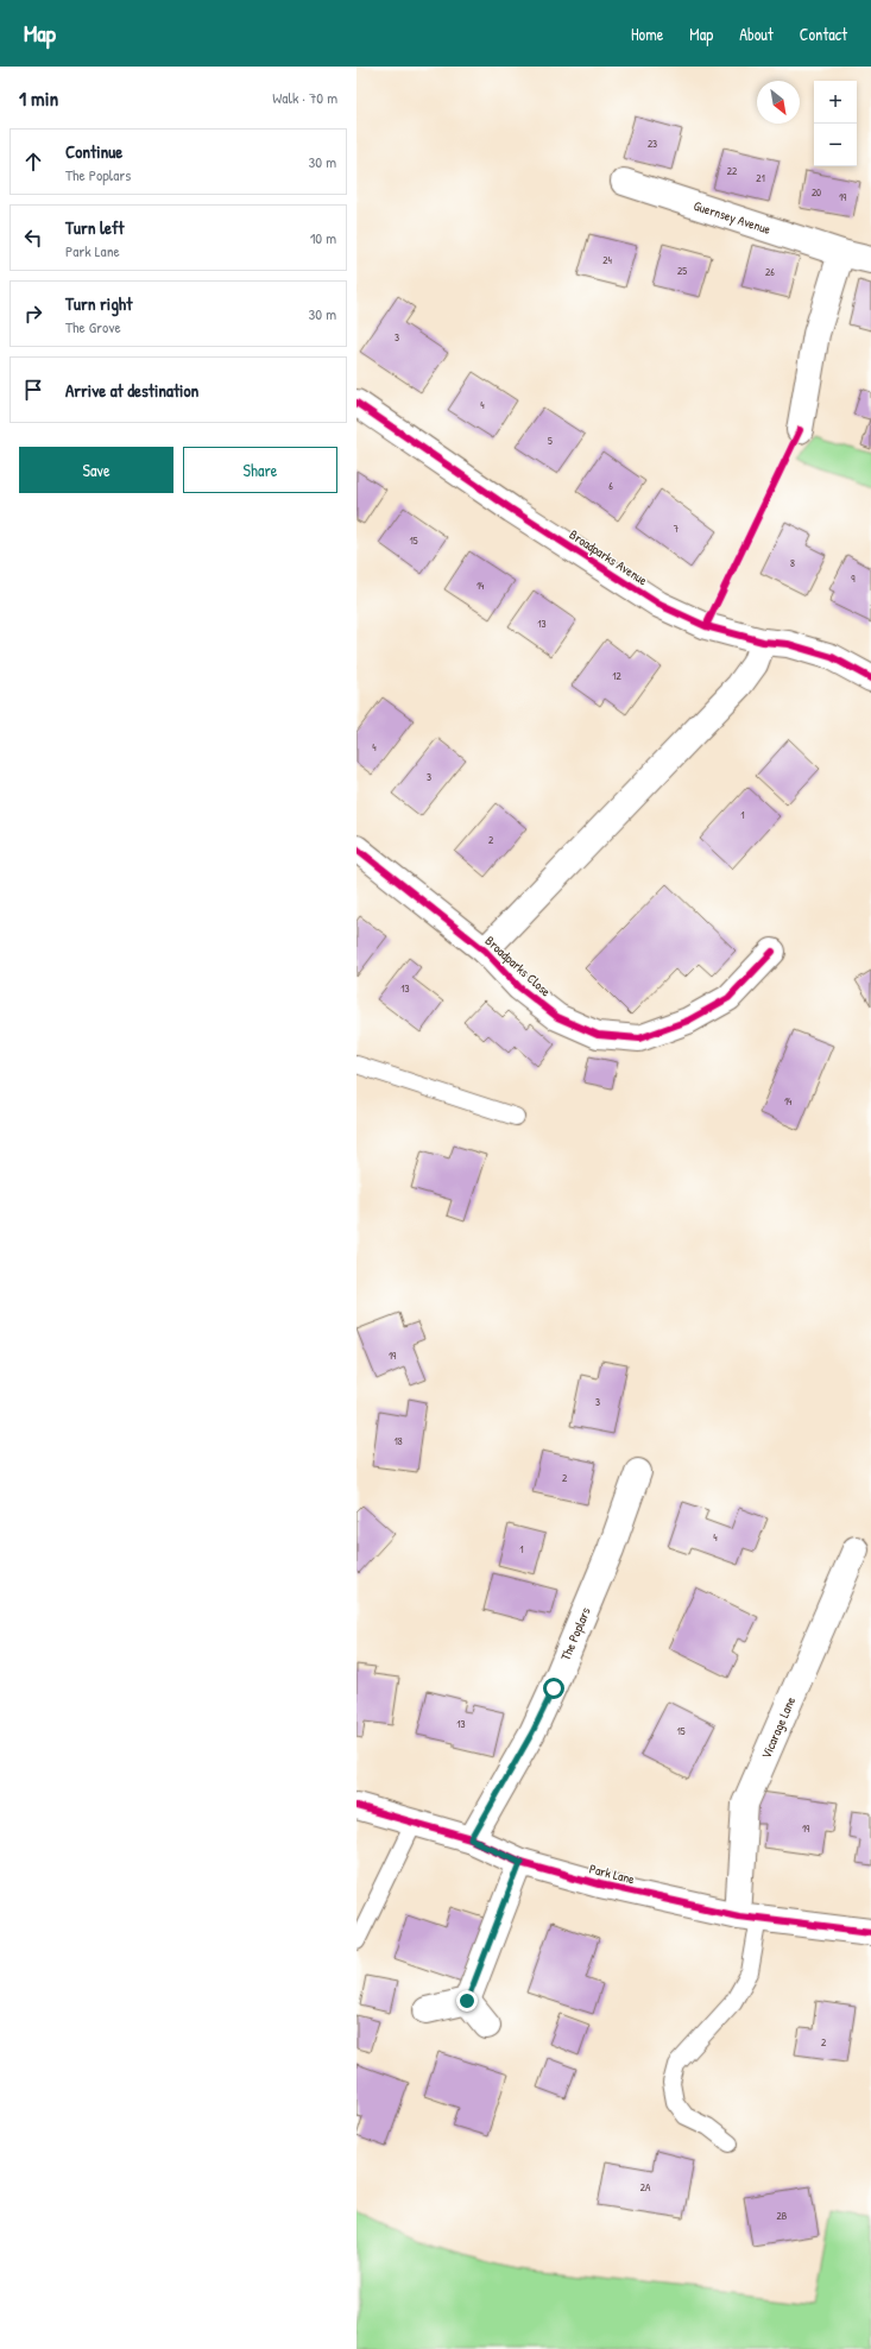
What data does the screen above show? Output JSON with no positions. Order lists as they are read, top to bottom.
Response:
{
  "streets": {
    "street": [
      "Guernsey Avenue",
      "Broadparks Avenue",
      "Broadparks Close",
      "The Poplars",
      "Vicarage Lane",
      "Park Lane"
    ]
  },
  "crossings": [
    ["Broadparks Avenue", "Broadparks Close"],
    ["The Poplars", "Park Lane"],
    ["Vicarage Lane", "Park Lane"]
  ],
  "house_numbers": [
    "23",
    "22",
    "21",
    "20",
    "19",
    "24",
    "25",
    "26",
    "3",
    "4",
    "5",
    "6",
    "7",
    "15",
    "8",
    "9",
    "14",
    "13",
    "12",
    "4",
    "3",
    "1",
    "2",
    "13",
    "14",
    "19",
    "3",
    "18",
    "2",
    "4",
    "1",
    "13",
    "15",
    "19",
    "2",
    "2A",
    "2B"
  ],
  "north": "bottom right",
  "page": {
    "header": "Map",
    "nav": [
      "Home",
      "Map",
      "About",
      "Contact"
    ],
    "heading": ["1 min", "Walk · 70 m"],
    "map_buttons": ["+", "−"],
    "list": [
      ["Continue", "The Poplars", "30 m"],
      ["Turn left", "Park Lane", "10 m"],
      ["Turn right", "The Grove", "30 m"],
      "Arrive at destination"
    ],
    "buttons": ["Save", "Share"]
  }
}
